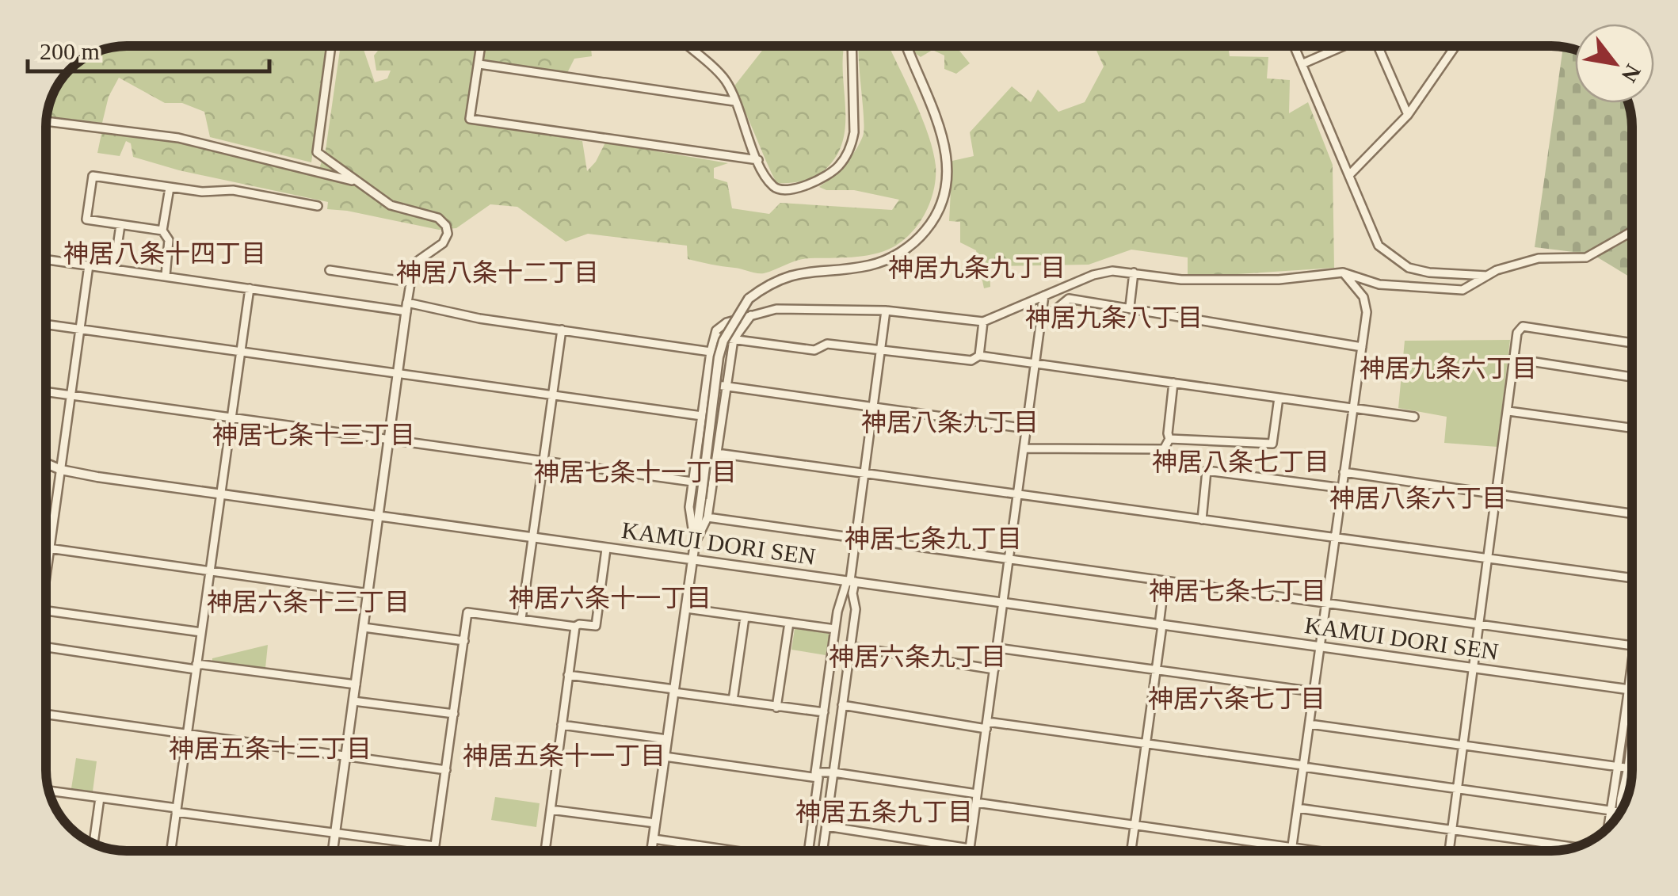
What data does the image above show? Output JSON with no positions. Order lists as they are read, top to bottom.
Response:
{
  "streets": {
    "street": ["KAMUI DORI SEN"]
  },
  "districts": [
    "神居八条十四丁目",
    "神居九条九丁目",
    "神居八条十二丁目",
    "神居九条八丁目",
    "神居九条六丁目",
    "神居八条九丁目",
    "神居七条十三丁目",
    "神居八条七丁目",
    "神居七条十一丁目",
    "神居八条六丁目",
    "神居七条九丁目",
    "神居七条七丁目",
    "神居六条十一丁目",
    "神居六条十三丁目",
    "神居六条九丁目",
    "神居六条七丁目",
    "神居五条十三丁目",
    "神居五条十一丁目",
    "神居五条九丁目"
  ],
  "scale_bar": "200 m",
  "north": "bottom right"
}
